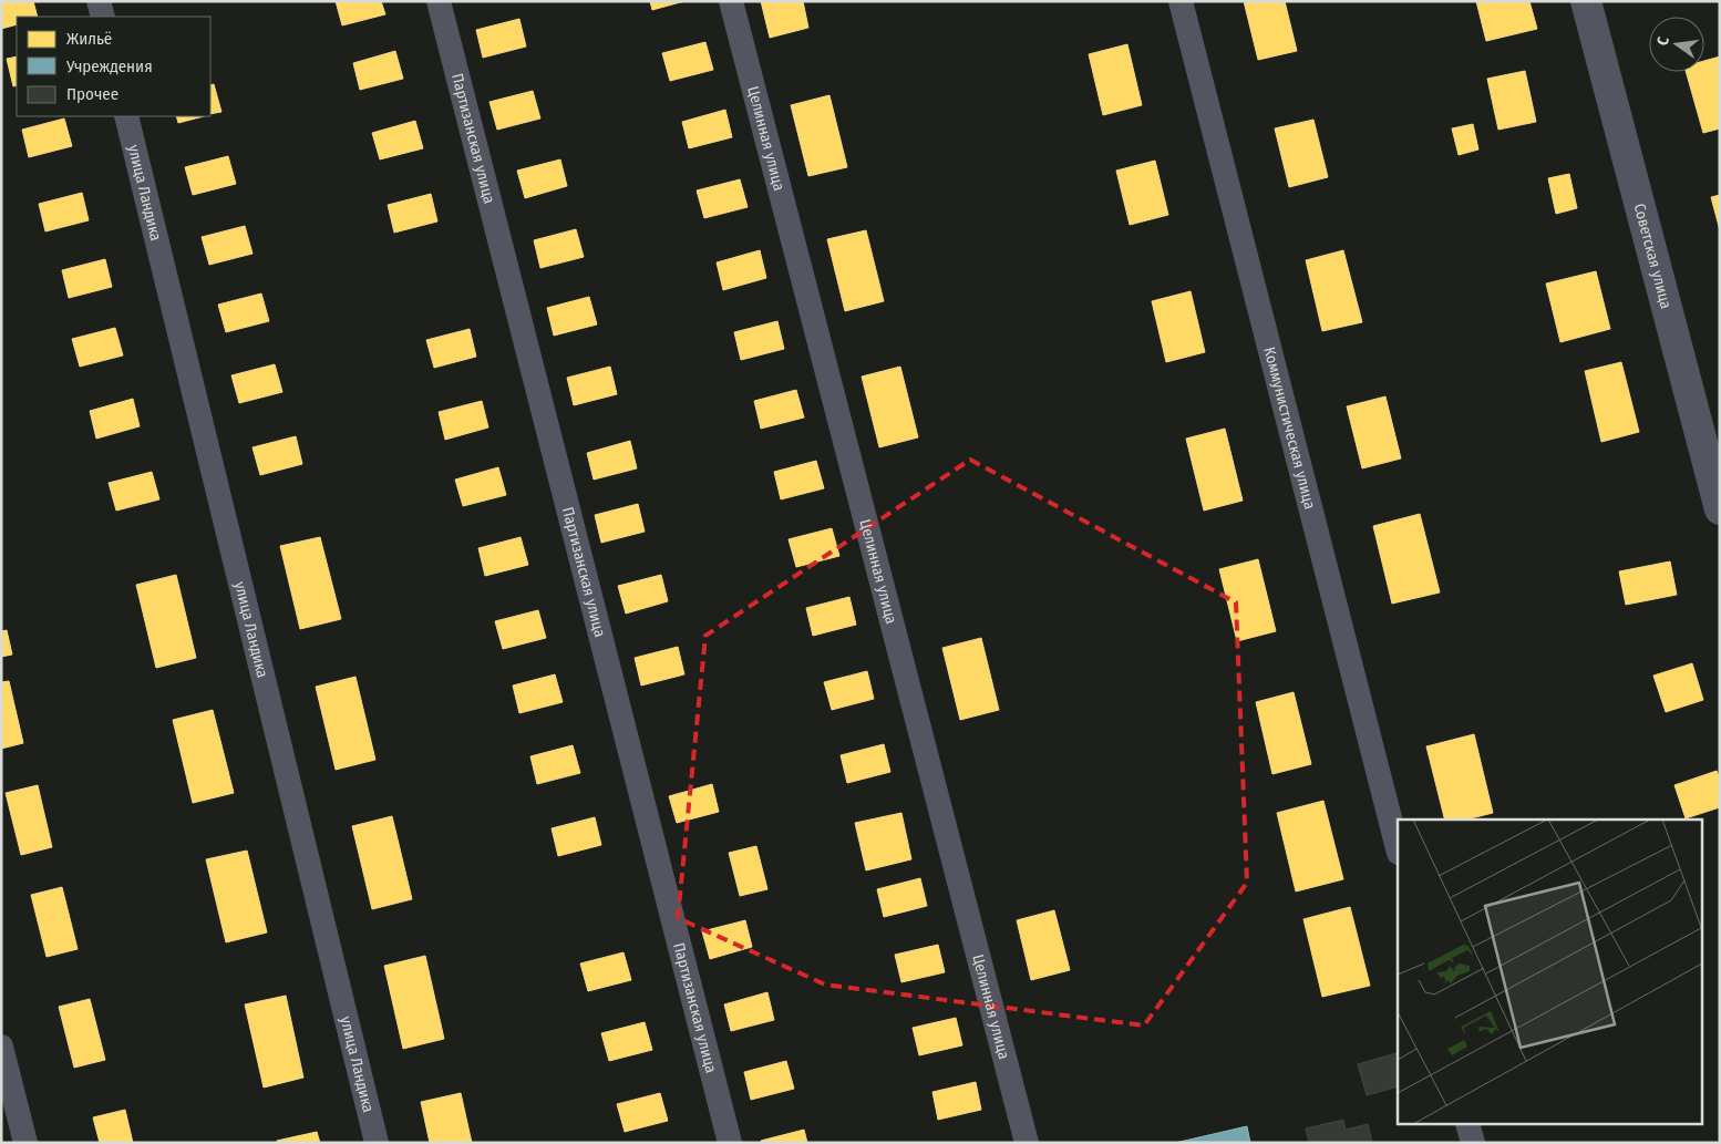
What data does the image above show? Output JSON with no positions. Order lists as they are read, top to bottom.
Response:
{
  "streets": {
    "street": [
      "Партизанская улица",
      "Целинная улица",
      "улица Ландика",
      "Советская улица",
      "Коммунистическая улица"
    ]
  },
  "legend": ["Жильё", "Учреждения", "Прочее"],
  "north": "left"
}
